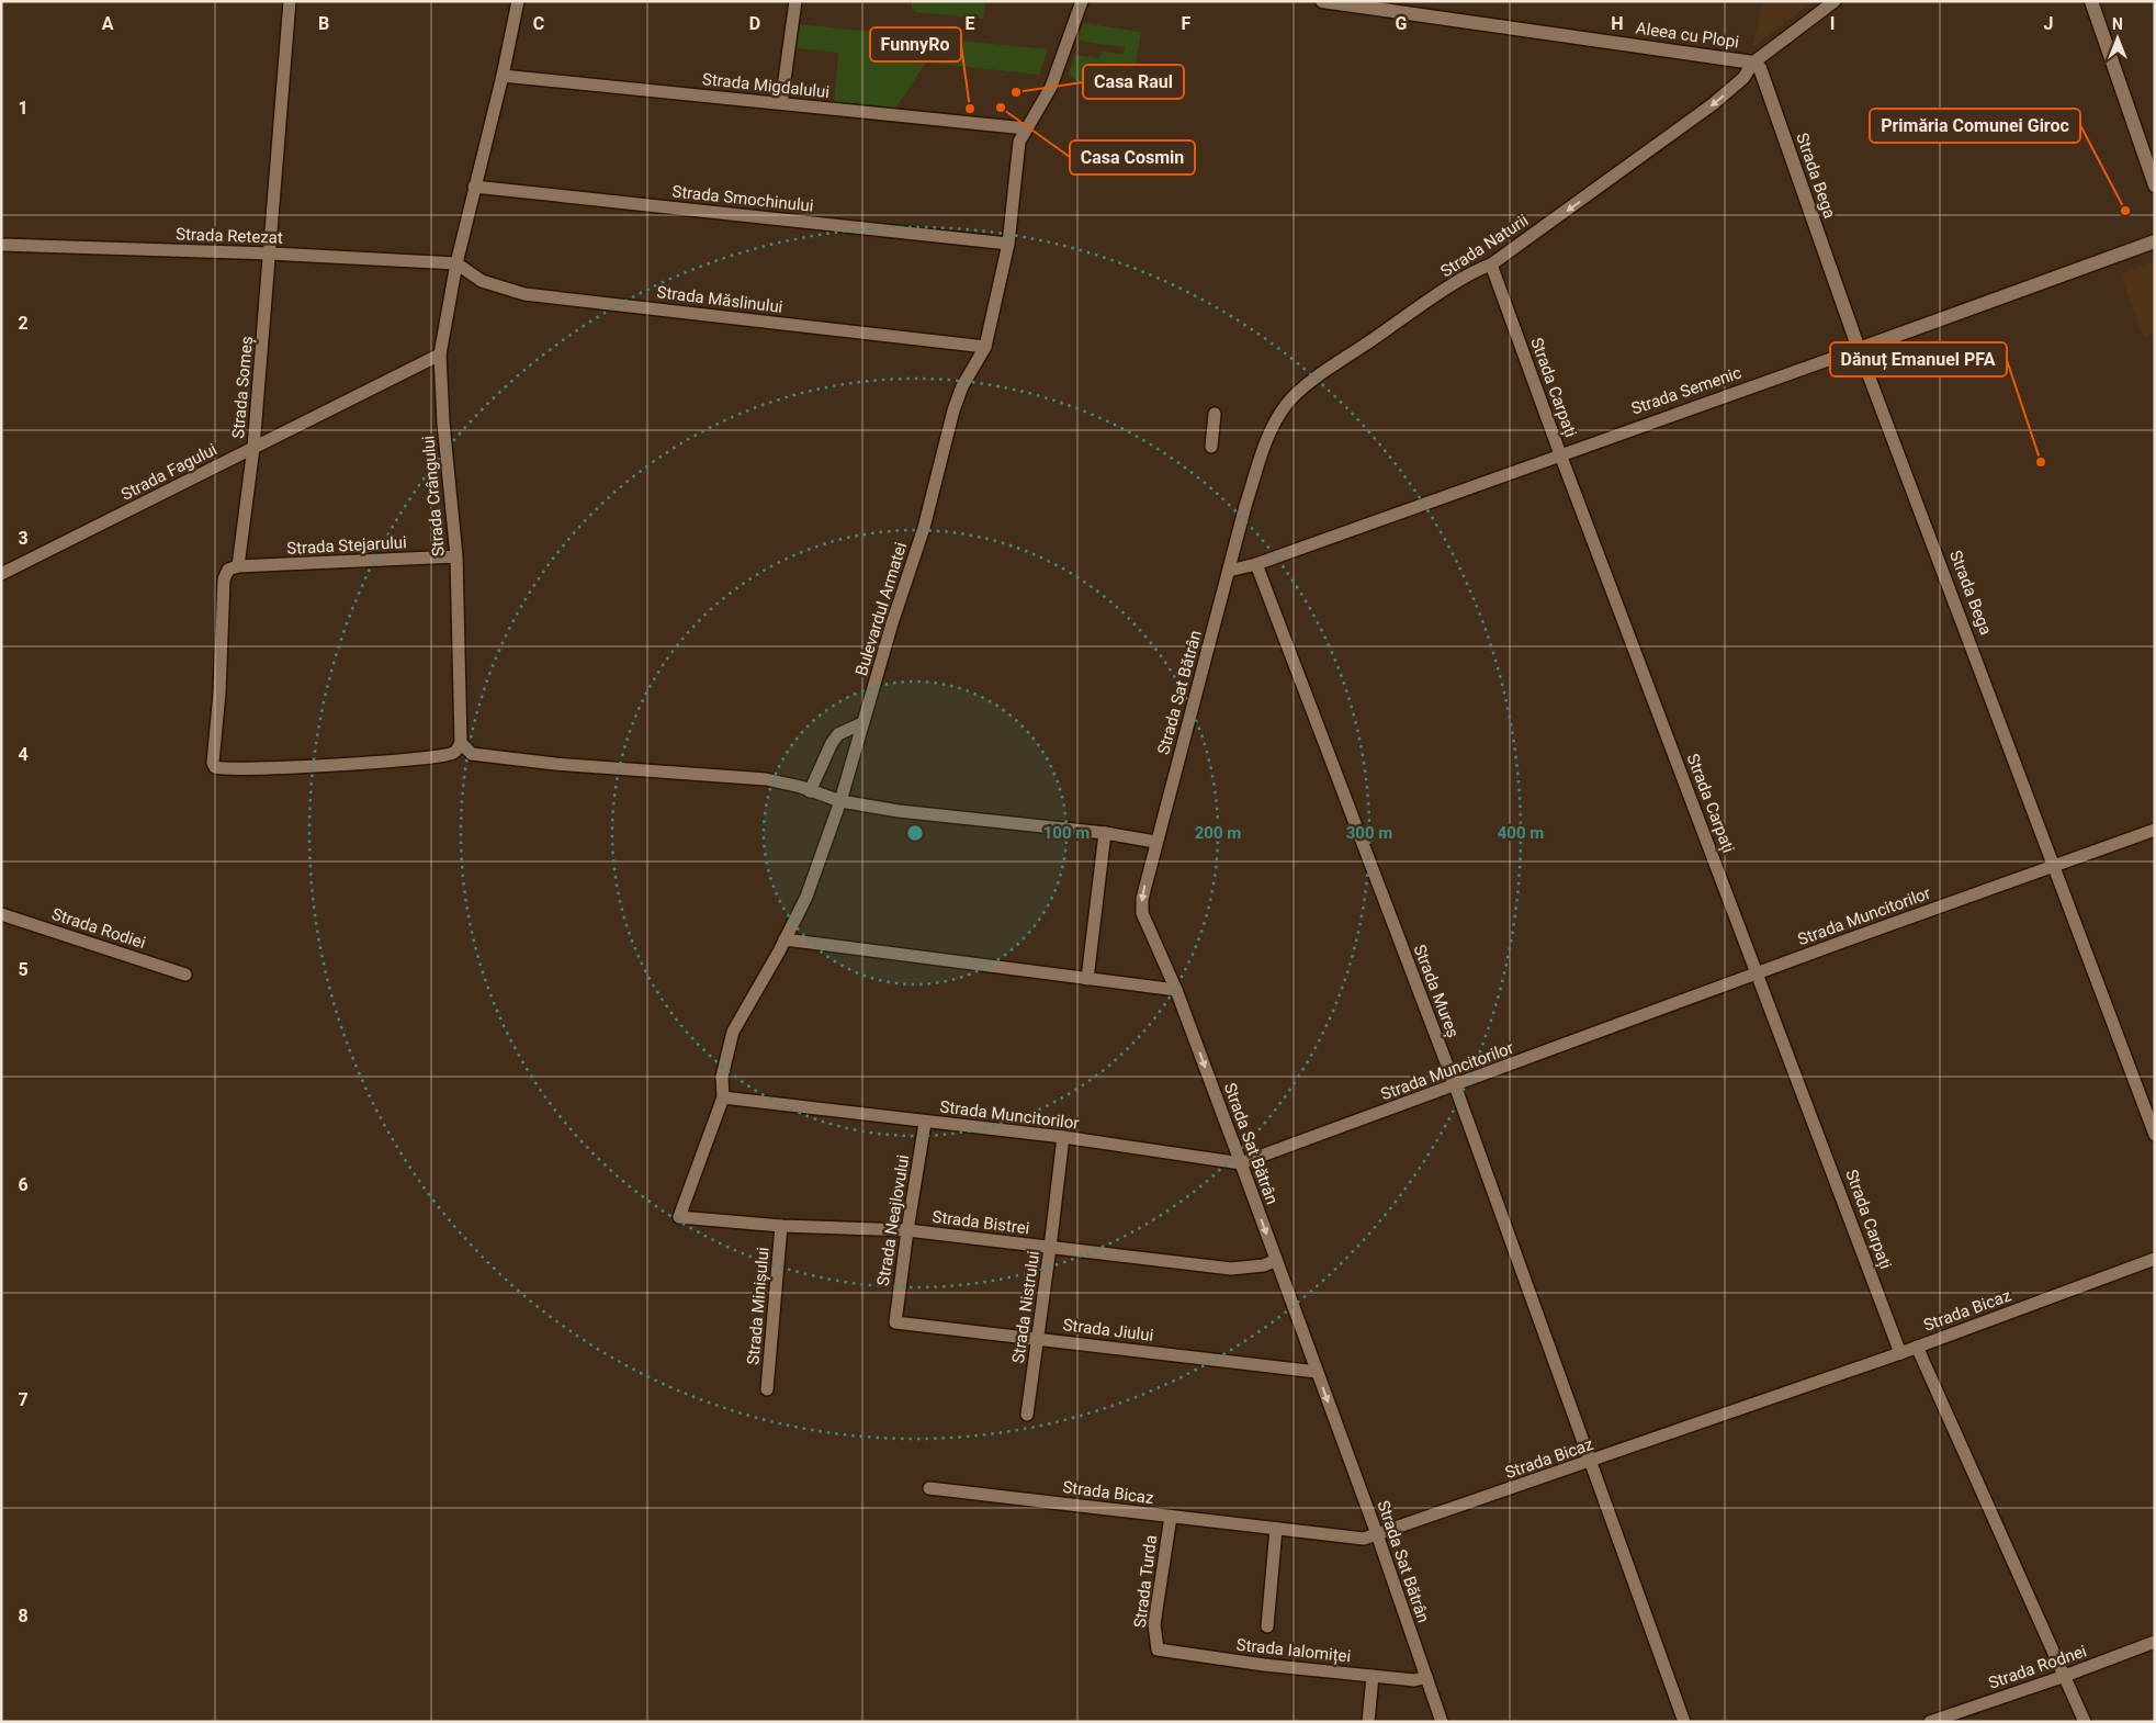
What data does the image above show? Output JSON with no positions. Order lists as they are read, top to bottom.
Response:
{
  "streets": {
    "street": [
      "Aleea cu Plopi",
      "Strada Migdalului",
      "Strada Bega",
      "Strada Smochinului",
      "Strada Retezat",
      "Strada Naturii",
      "Strada Măslinului",
      "Strada Someș",
      "Strada Carpați",
      "Strada Semenic",
      "Strada Fagului",
      "Strada Crângului",
      "Strada Stejarului",
      "Bulevardul Armatei",
      "Strada Sat Bătrân",
      "Strada Muncitorilor",
      "Strada Rodiei",
      "Strada Mureș",
      "Strada Neajlovului",
      "Strada Bistrei",
      "Strada Minișului",
      "Strada Nistrului",
      "Strada Bicaz",
      "Strada Jiului",
      "Strada Turda",
      "Strada Ialomiței",
      "Strada Rodnei"
    ]
  },
  "crossings": [
    ["Aleea cu Plopi", "Strada Bega"],
    ["Aleea cu Plopi", "Strada Naturii"],
    ["Strada Migdalului", "Strada Crângului"],
    ["Strada Migdalului", "Bulevardul Armatei"],
    ["Strada Bega", "Strada Naturii"],
    ["Strada Bega", "Strada Semenic"],
    ["Strada Bega", "Strada Muncitorilor"],
    ["Strada Smochinului", "Strada Crângului"],
    ["Strada Smochinului", "Bulevardul Armatei"],
    ["Strada Retezat", "Strada Măslinului"],
    ["Strada Retezat", "Strada Someș"],
    ["Strada Retezat", "Strada Crângului"],
    ["Strada Naturii", "Strada Carpați"],
    ["Strada Naturii", "Strada Semenic"],
    ["Strada Naturii", "Strada Sat Bătrân"],
    ["Strada Măslinului", "Strada Crângului"],
    ["Strada Măslinului", "Bulevardul Armatei"],
    ["Strada Someș", "Strada Fagului"],
    ["Strada Someș", "Strada Crângului"],
    ["Strada Someș", "Strada Stejarului"],
    ["Strada Carpați", "Strada Semenic"],
    ["Strada Carpați", "Strada Muncitorilor"],
    ["Strada Carpați", "Strada Bicaz"],
    ["Strada Semenic", "Strada Sat Bătrân"],
    ["Strada Semenic", "Strada Mureș"],
    ["Strada Fagului", "Strada Crângului"],
    ["Strada Crângului", "Strada Stejarului"],
    ["Bulevardul Armatei", "Strada Muncitorilor"],
    ["Bulevardul Armatei", "Strada Bistrei"],
    ["Strada Sat Bătrân", "Strada Muncitorilor"],
    ["Strada Sat Bătrân", "Strada Bistrei"],
    ["Strada Sat Bătrân", "Strada Bicaz"],
    ["Strada Sat Bătrân", "Strada Jiului"],
    ["Strada Sat Bătrân", "Strada Ialomiței"],
    ["Strada Muncitorilor", "Strada Mureș"],
    ["Strada Muncitorilor", "Strada Neajlovului"],
    ["Strada Muncitorilor", "Strada Nistrului"],
    ["Strada Mureș", "Strada Bicaz"],
    ["Strada Neajlovului", "Strada Bistrei"],
    ["Strada Neajlovului", "Strada Jiului"],
    ["Strada Bistrei", "Strada Minișului"],
    ["Strada Bistrei", "Strada Nistrului"],
    ["Strada Nistrului", "Strada Jiului"],
    ["Strada Bicaz", "Strada Turda"],
    ["Strada Turda", "Strada Ialomiței"]
  ],
  "one_way": ["Strada Naturii"],
  "places": [
    "Casa Raul",
    "Casa Cosmin",
    "FunnyRo",
    "Primăria Comunei Giroc",
    "Dănuț Emanuel PFA"
  ],
  "north": "top",
  "grid": {
    "columns": [
      "A",
      "B",
      "C",
      "D",
      "E",
      "F",
      "G",
      "H",
      "I",
      "J"
    ],
    "rows": [
      "1",
      "2",
      "3",
      "4",
      "5",
      "6",
      "7",
      "8"
    ]
  },
  "rings": [
    "100 m",
    "200 m",
    "300 m",
    "400 m"
  ]
}
